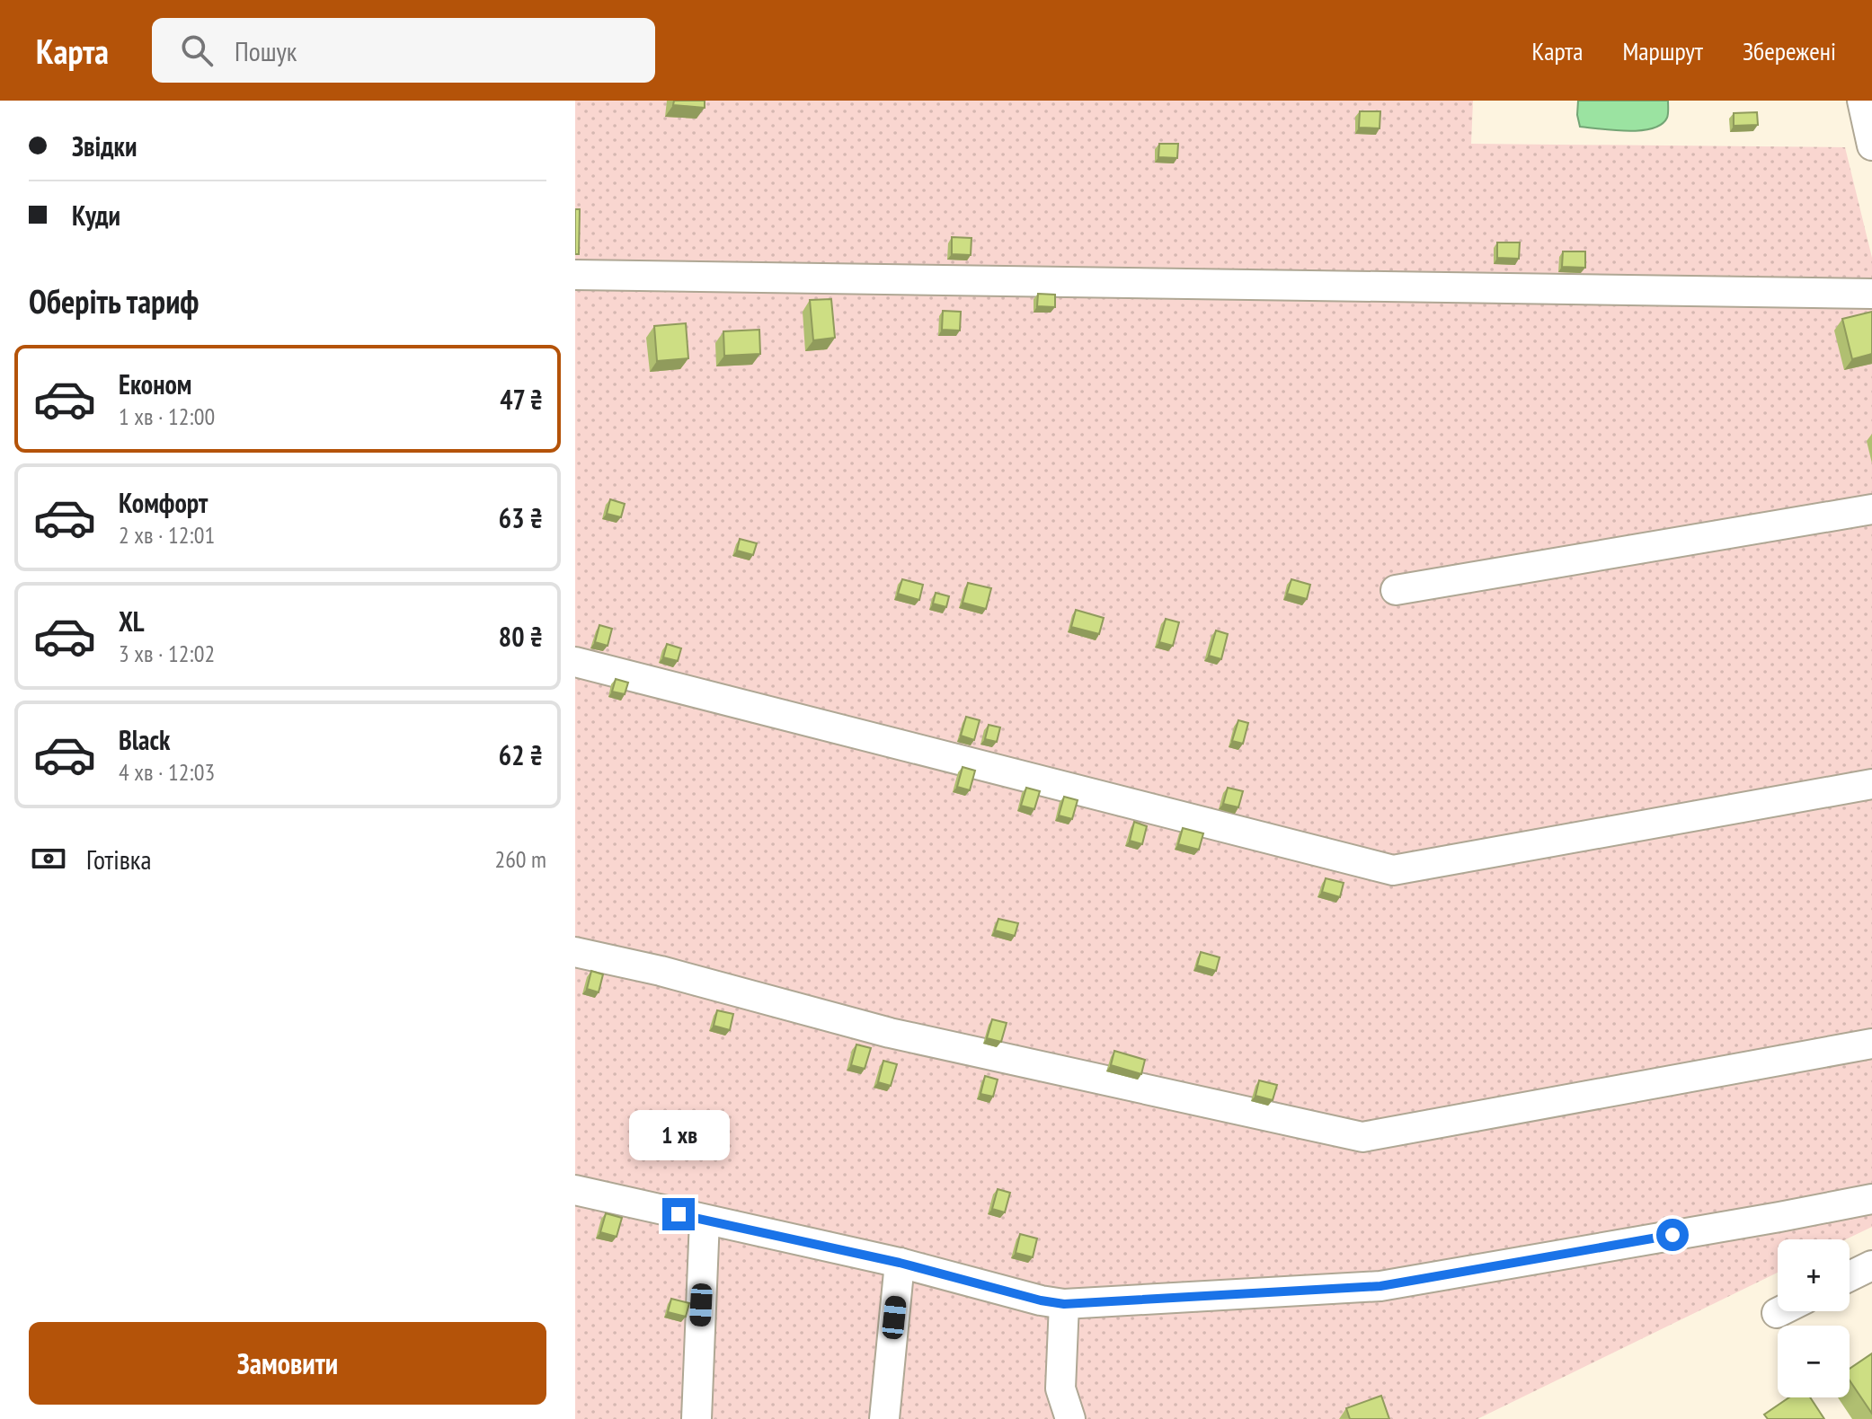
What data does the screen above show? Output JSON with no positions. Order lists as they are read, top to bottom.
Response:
{
  "page": {
    "header": "Карта",
    "search": "Пошук",
    "nav": ["Карта", "Маршрут", "Збережені"],
    "banner": ["Звідки", "Куди"],
    "heading": "Оберіть тариф",
    "list": [
      {
        "name": "Економ",
        "note": "1 хв · 12:00",
        "value": "47 ₴"
      },
      {
        "name": "Комфорт",
        "note": "2 хв · 12:01",
        "value": "63 ₴"
      },
      {
        "name": "XL",
        "note": "3 хв · 12:02",
        "value": "80 ₴"
      },
      {
        "name": "Black",
        "note": "4 хв · 12:03",
        "value": "62 ₴"
      }
    ],
    "pay": ["Готівка", "260 m"],
    "bubble": "1 хв",
    "map_buttons": ["+", "−"],
    "buttons": "Замовити"
  }
}
